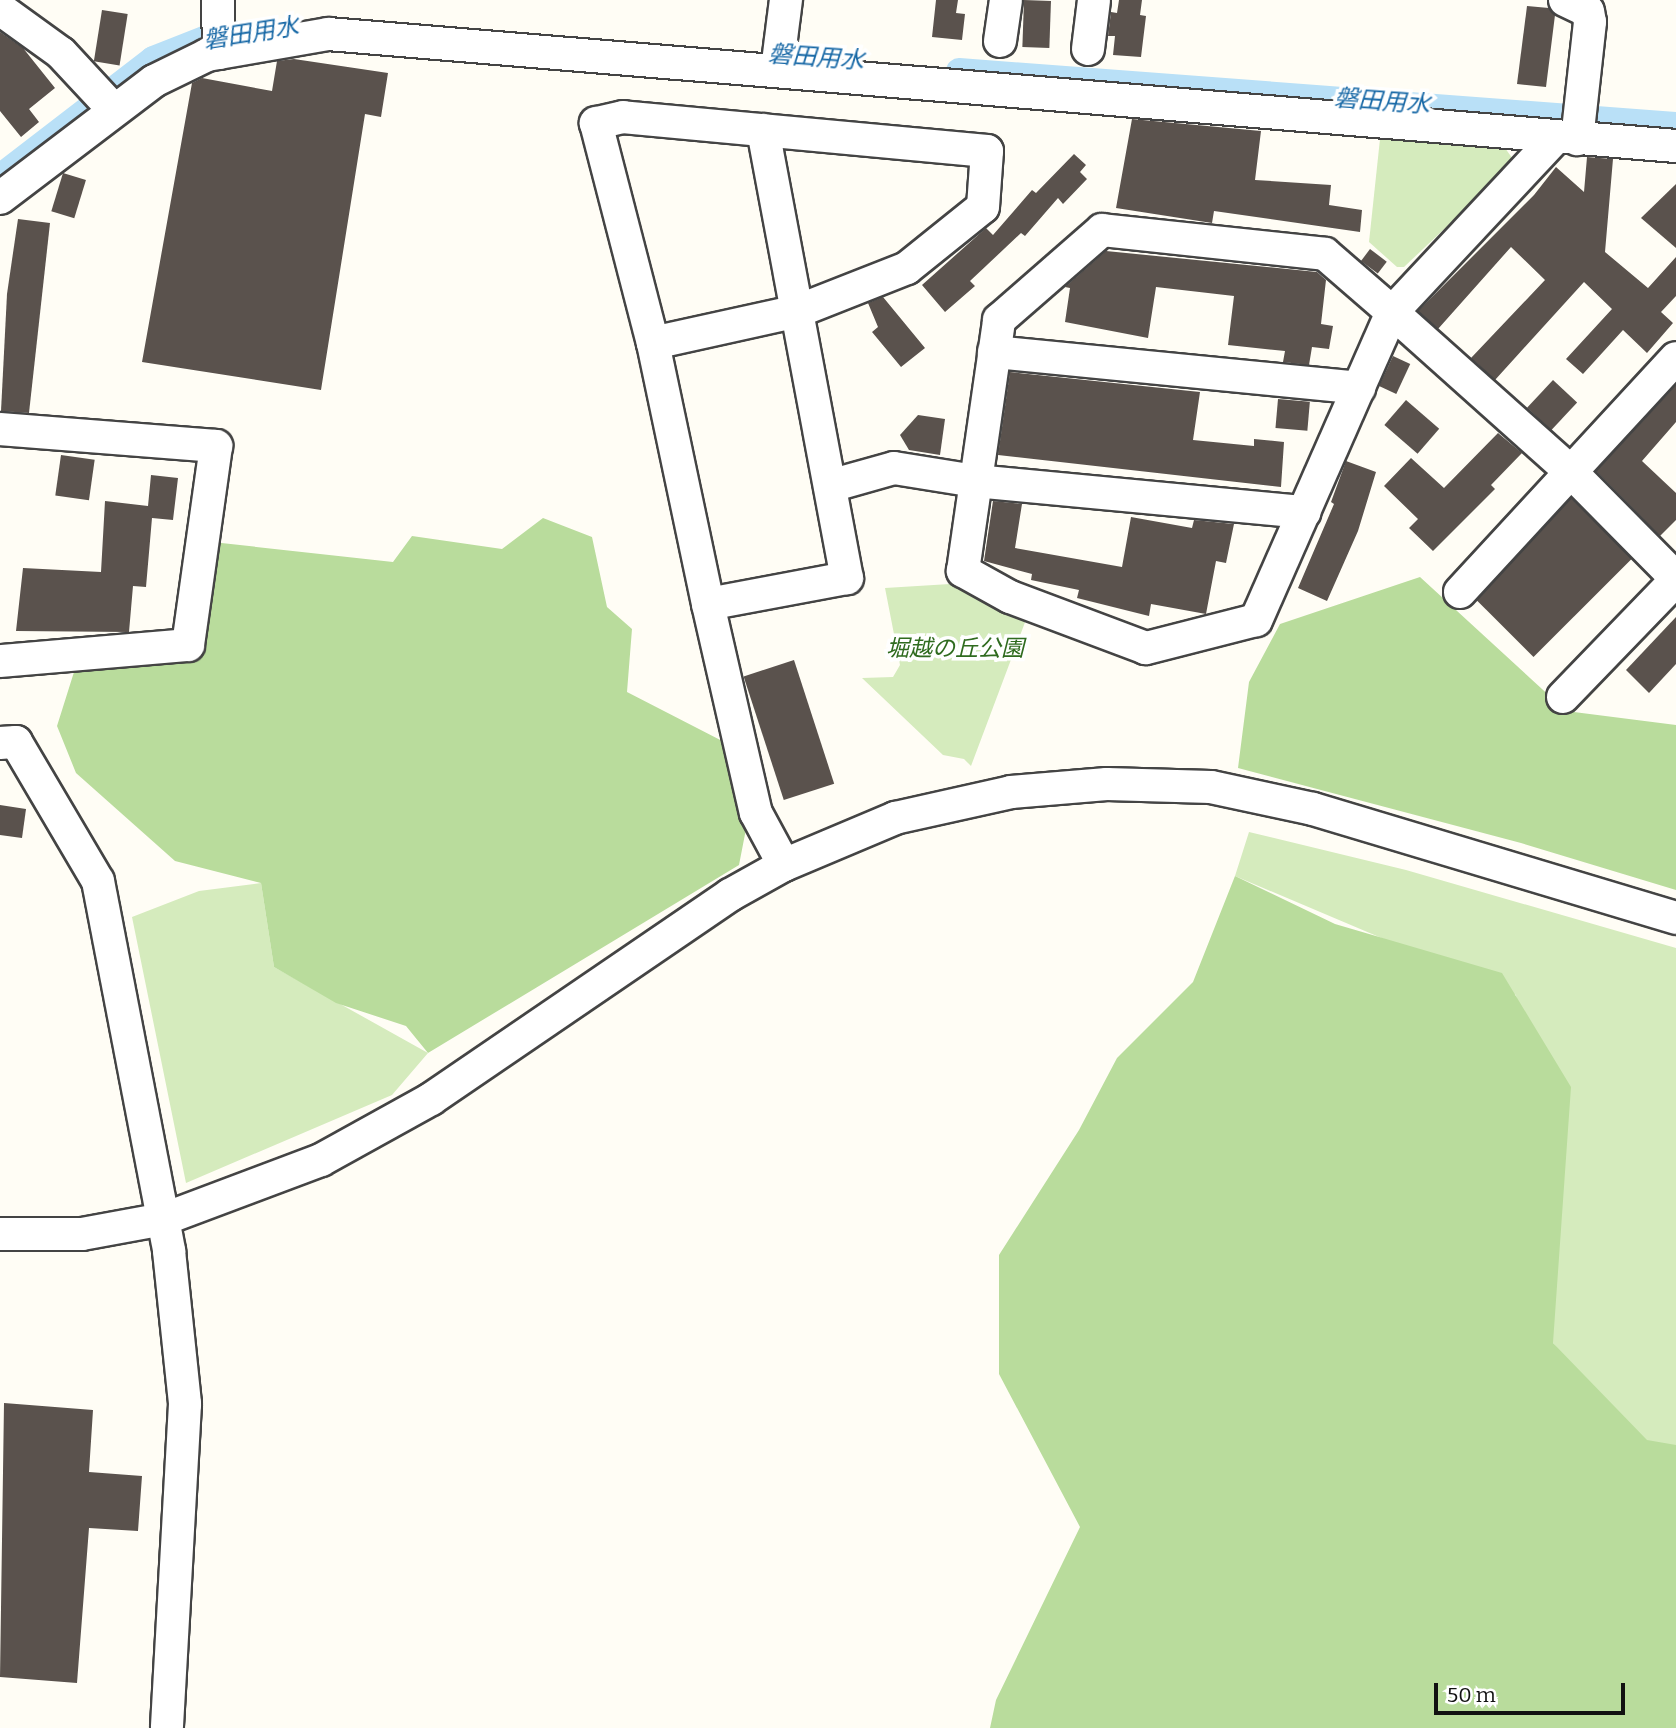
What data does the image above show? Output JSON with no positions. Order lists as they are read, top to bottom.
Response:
{
  "water": ["磐田用水"],
  "parks": ["堀越の丘公園"],
  "scale_bar": "50 m"
}
